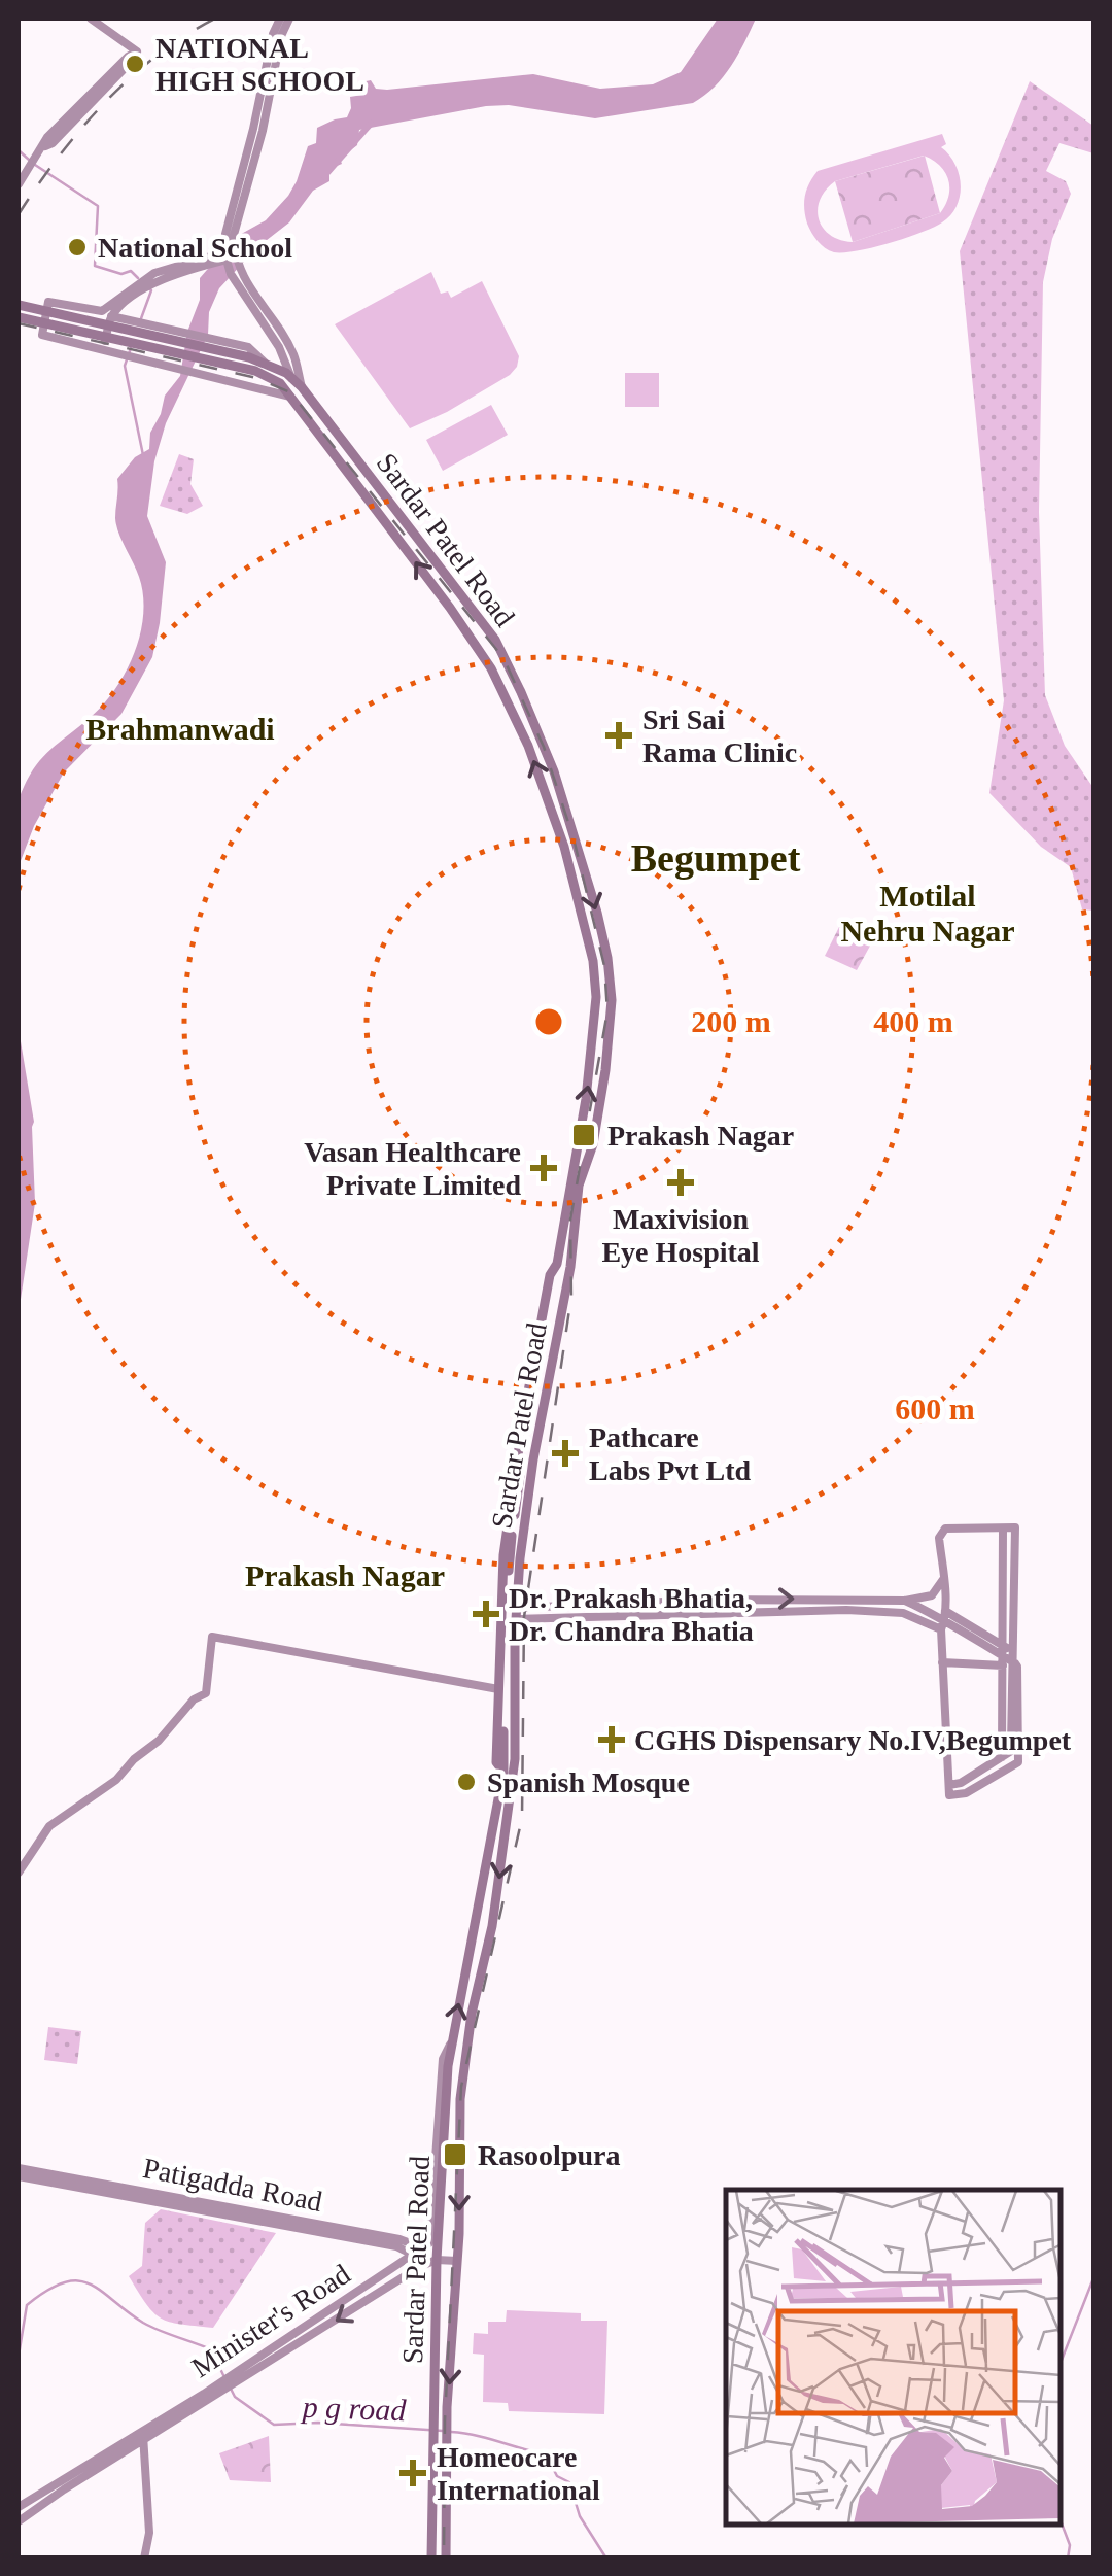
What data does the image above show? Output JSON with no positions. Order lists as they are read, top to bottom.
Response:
{
  "streets": {
    "main road": ["Sardar Patel Road"],
    "street": ["Patigadda Road", "Minister's Road"]
  },
  "crossings": [
    ["Sardar Patel Road", "Minister's Road"],
    ["Patigadda Road", "Minister's Road"]
  ],
  "districts": [
    "Brahmanwadi",
    "Begumpet",
    "Motilal Nehru Nagar",
    "Prakash Nagar"
  ],
  "water": ["p g road"],
  "places": {
    "other": ["NATIONAL HIGH SCHOOL", "National School", "Spanish Mosque"],
    "health": [
      "Sri Sai Rama Clinic",
      "Vasan Healthcare Private Limited",
      "Maxivision Eye Hospital",
      "Pathcare Labs Pvt Ltd",
      "Dr. Prakash Bhatia, Dr. Chandra Bhatia",
      "CGHS Dispensary No.IV,Begumpet",
      "Homeocare International"
    ],
    "transit": ["Prakash Nagar", "Rasoolpura"]
  },
  "rings": ["200 m", "400 m", "600 m"]
}
